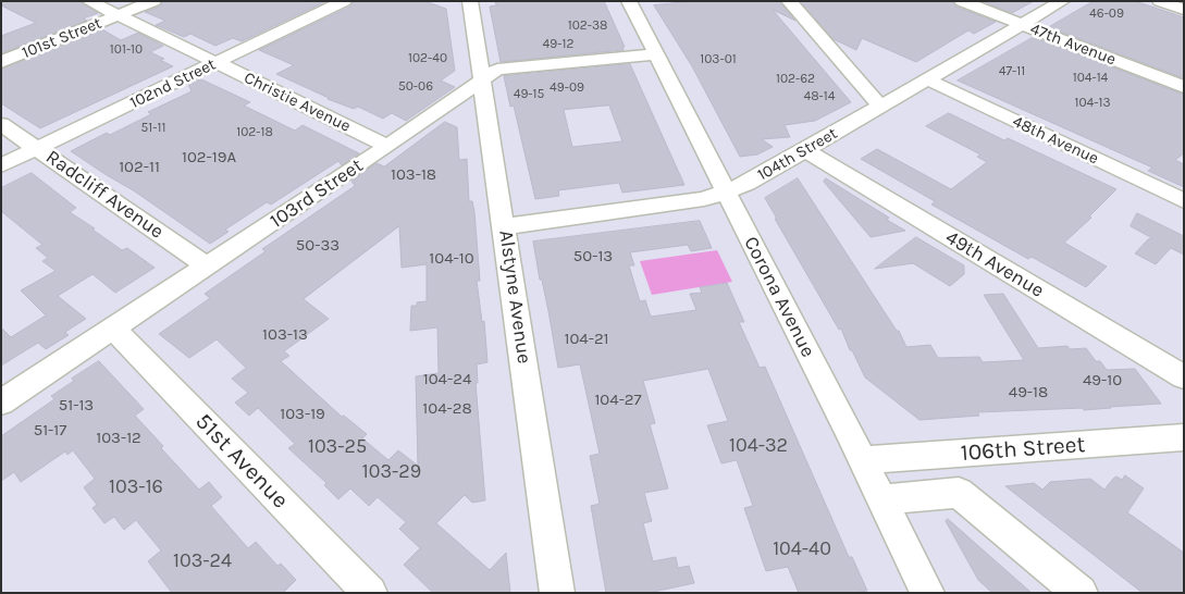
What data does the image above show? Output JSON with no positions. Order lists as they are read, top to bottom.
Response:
{
  "streets": {
    "street": [
      "101st Street",
      "47th Avenue",
      "102nd Street",
      "Christie Avenue",
      "48th Avenue",
      "104th Street",
      "103rd Street",
      "Radcliff Avenue",
      "49th Avenue",
      "Alstyne Avenue",
      "Corona Avenue",
      "106th Street",
      "51st Avenue"
    ]
  },
  "crossings": [
    ["101st Street", "Christie Avenue"],
    ["47th Avenue", "104th Street"],
    ["102nd Street", "Christie Avenue"],
    ["102nd Street", "Radcliff Avenue"],
    ["Christie Avenue", "103rd Street"],
    ["48th Avenue", "104th Street"],
    ["104th Street", "49th Avenue"],
    ["104th Street", "Alstyne Avenue"],
    ["104th Street", "Corona Avenue"],
    ["103rd Street", "Radcliff Avenue"],
    ["103rd Street", "Alstyne Avenue"],
    ["103rd Street", "Corona Avenue"],
    ["103rd Street", "51st Avenue"],
    ["Corona Avenue", "106th Street"]
  ],
  "house_numbers": [
    "46-09",
    "102-38",
    "49-12",
    "101-10",
    "102-40",
    "103-01",
    "47-11",
    "104-14",
    "102-62",
    "50-06",
    "49-09",
    "49-15",
    "48-14",
    "104-13",
    "51-11",
    "102-18",
    "102-19A",
    "102-11",
    "103-18",
    "50-33",
    "50-13",
    "104-10",
    "103-13",
    "104-21",
    "104-24",
    "49-10",
    "49-18",
    "104-27",
    "51-13",
    "104-28",
    "103-19",
    "51-17",
    "103-12",
    "104-32",
    "103-25",
    "103-29",
    "103-16",
    "104-40",
    "103-24"
  ]
}
